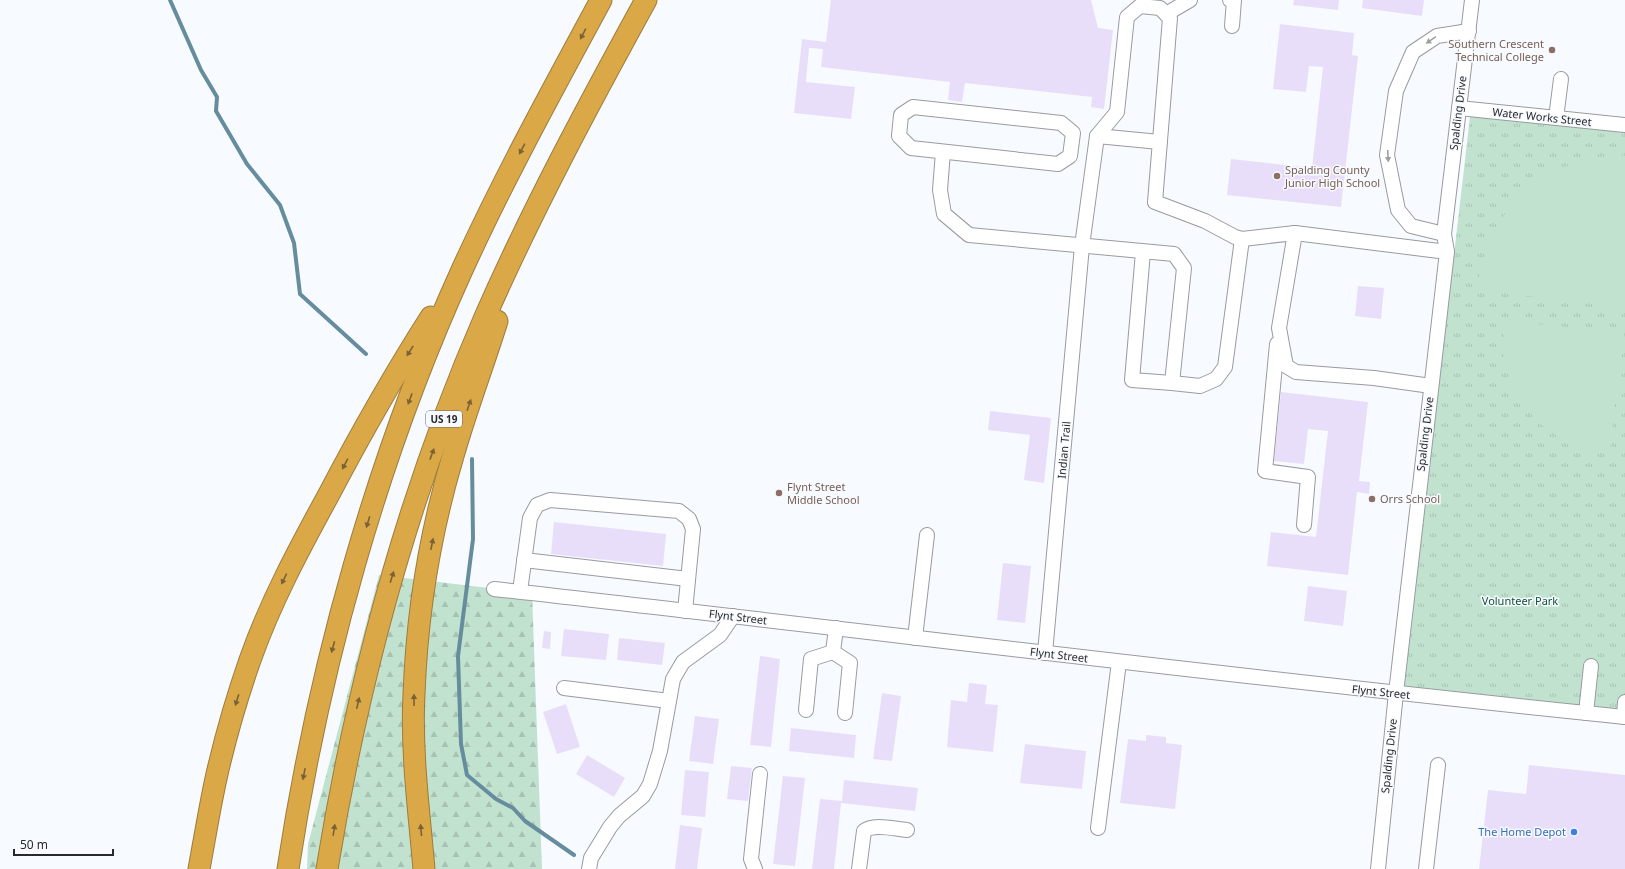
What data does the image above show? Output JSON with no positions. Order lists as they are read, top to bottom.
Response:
{
  "streets": {
    "highway": ["US 19"],
    "street": [
      "Spalding Drive",
      "Water Works Street",
      "Indian Trail",
      "Flynt Street"
    ]
  },
  "crossings": [
    ["Spalding Drive", "Water Works Street"],
    ["Spalding Drive", "Flynt Street"],
    ["Indian Trail", "Flynt Street"]
  ],
  "parks": ["Volunteer Park"],
  "places": [
    "Southern Crescent Technical College",
    "Spalding County Junior High School",
    "Flynt Street Middle School",
    "Orrs School",
    "The Home Depot"
  ],
  "scale_bar": "50 m"
}
